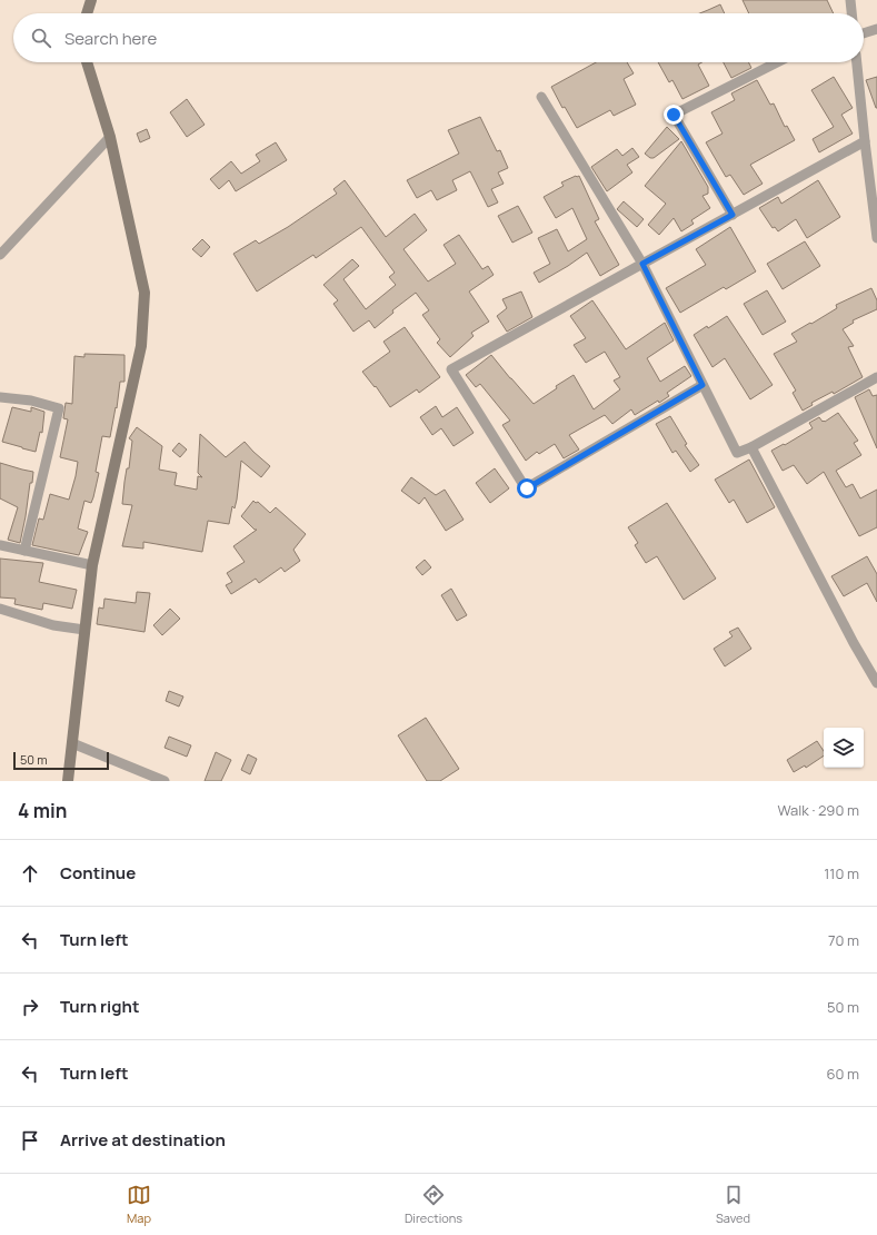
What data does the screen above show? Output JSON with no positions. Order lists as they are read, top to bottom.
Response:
{
  "scale_bar": "50 m",
  "page": {
    "search": "Search here",
    "scale": "50 m",
    "heading": ["4 min", "Walk · 290 m"],
    "list": [
      ["Continue", "110 m"],
      ["Turn left", "70 m"],
      ["Turn right", "50 m"],
      ["Turn left", "60 m"],
      "Arrive at destination"
    ],
    "nav": ["Map", "Directions", "Saved"]
  }
}
